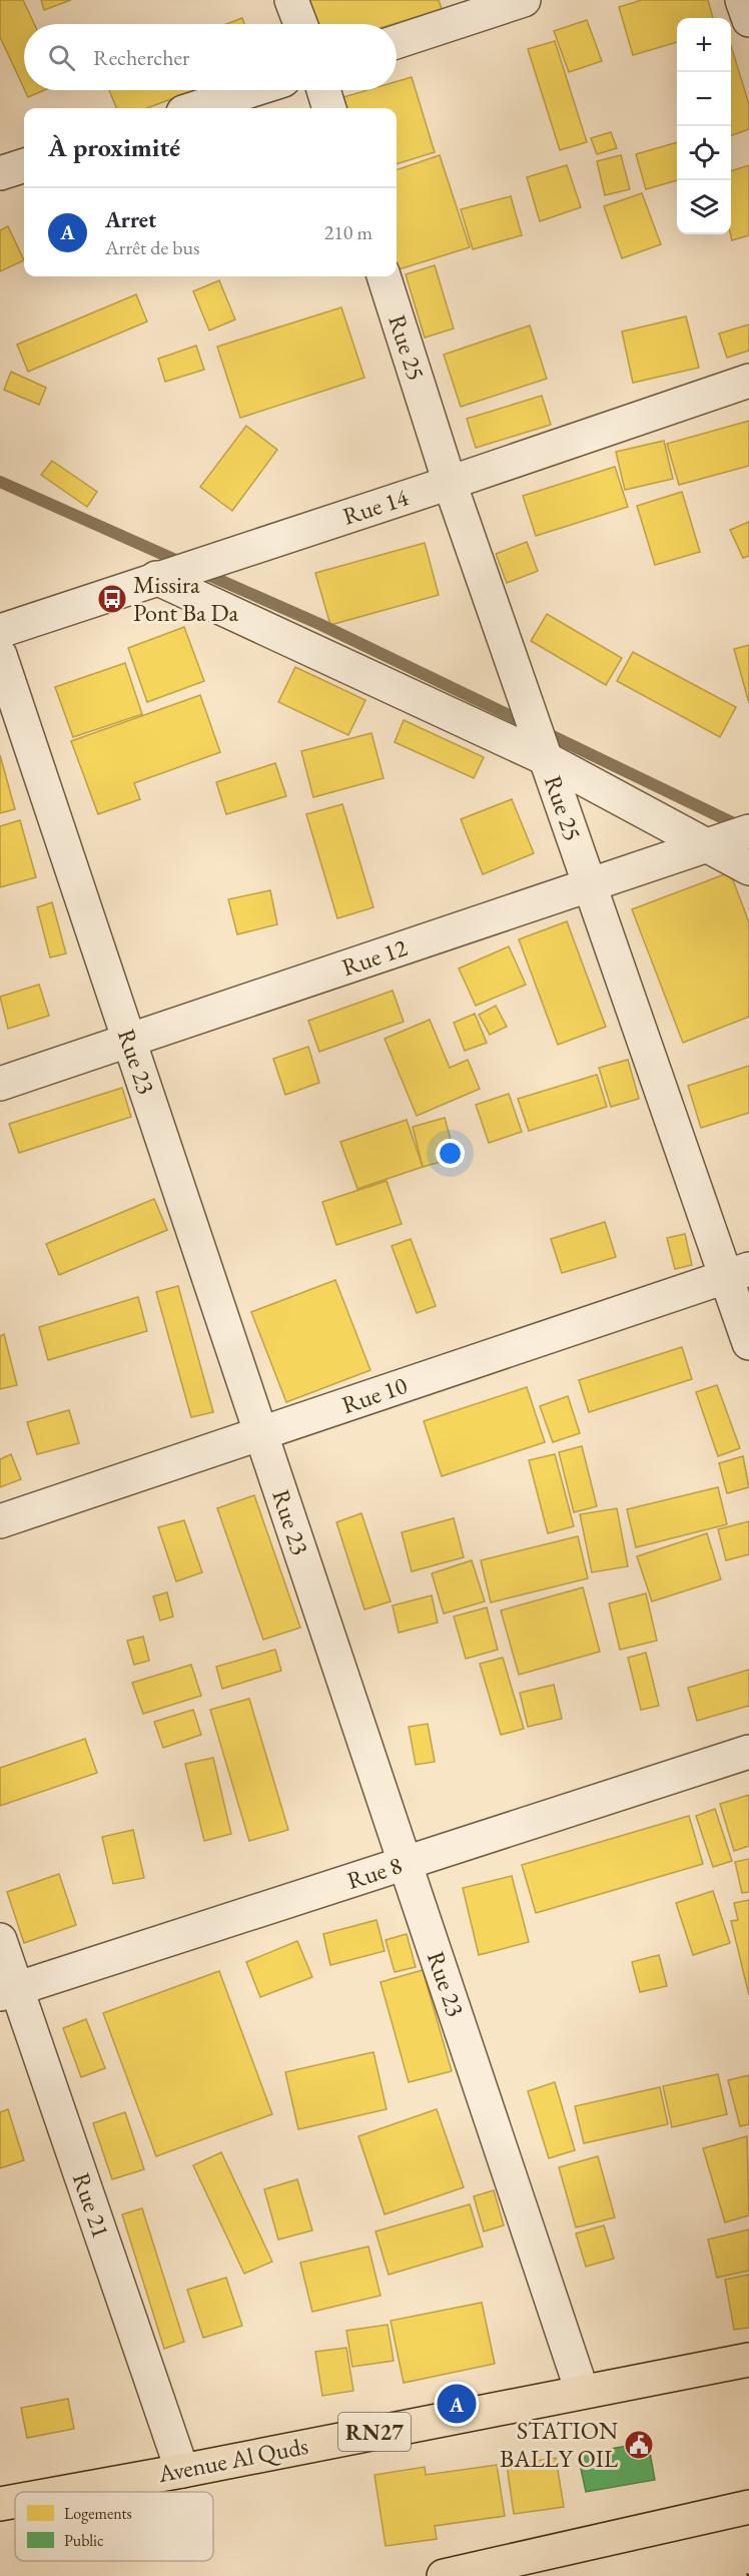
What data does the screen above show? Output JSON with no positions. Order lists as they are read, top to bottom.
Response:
{
  "streets": {
    "main road": ["RN27", "Avenue Al Quds"],
    "street": [
      "Rue 25",
      "Rue 14",
      "Rue 12",
      "Rue 23",
      "Rue 10",
      "Rue 8",
      "Rue 21"
    ]
  },
  "crossings": [
    ["Rue 25", "Rue 14"],
    ["Rue 25", "Rue 12"],
    ["Rue 25", "Rue 10"],
    ["Rue 12", "Rue 23"],
    ["Rue 23", "Rue 10"],
    ["Rue 23", "Rue 8"],
    ["Rue 23", "Avenue Al Quds"],
    ["Rue 8", "Rue 21"],
    ["Rue 21", "Avenue Al Quds"]
  ],
  "places": {
    "bus stop": ["Missira Pont Ba Da"],
    "public building": ["STATION BALLY OIL"]
  },
  "legend": ["Logements", "Public"],
  "page": {
    "map_buttons": ["+", "−"],
    "search": "Rechercher",
    "heading": "À proximité",
    "list": [
      {
        "mark": "A",
        "name": "Arret",
        "note": "Arrêt de bus",
        "value": "210 m"
      }
    ],
    "pins": "A"
  }
}
